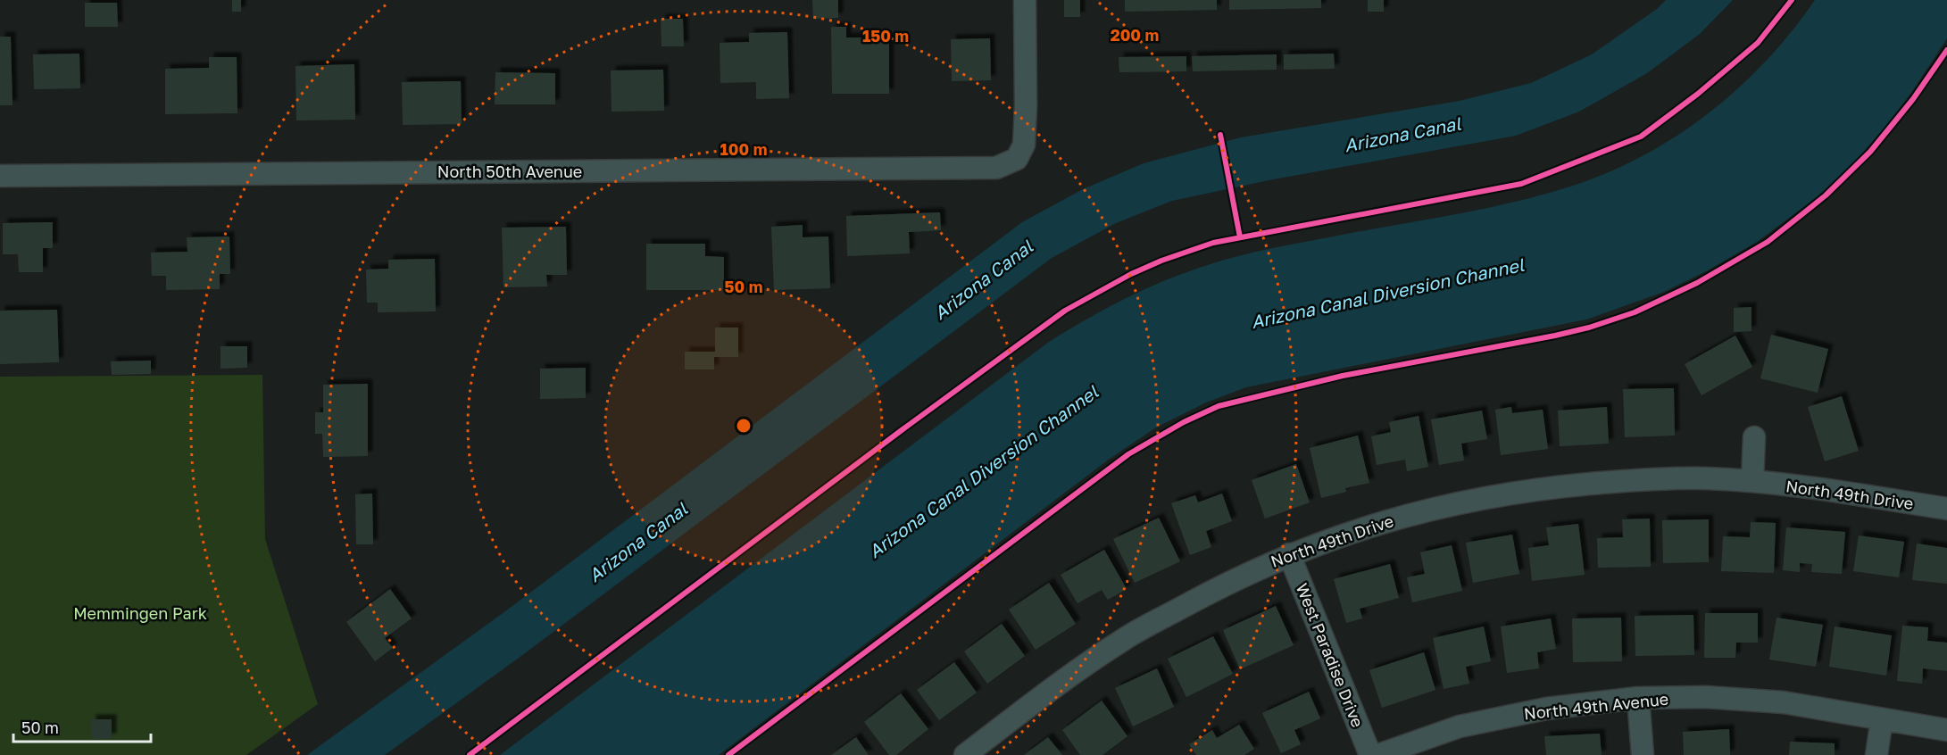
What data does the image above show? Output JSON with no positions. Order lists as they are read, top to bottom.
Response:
{
  "streets": {
    "street": [
      "North 50th Avenue",
      "North 49th Drive",
      "West Paradise Drive",
      "North 49th Avenue"
    ]
  },
  "crossings": [
    ["North 49th Drive", "West Paradise Drive"]
  ],
  "water": ["Arizona Canal", "Arizona Canal Diversion Channel"],
  "parks": ["Memmingen Park"],
  "scale_bar": "50 m",
  "rings": [
    "200 m",
    "150 m",
    "100 m",
    "50 m"
  ]
}
